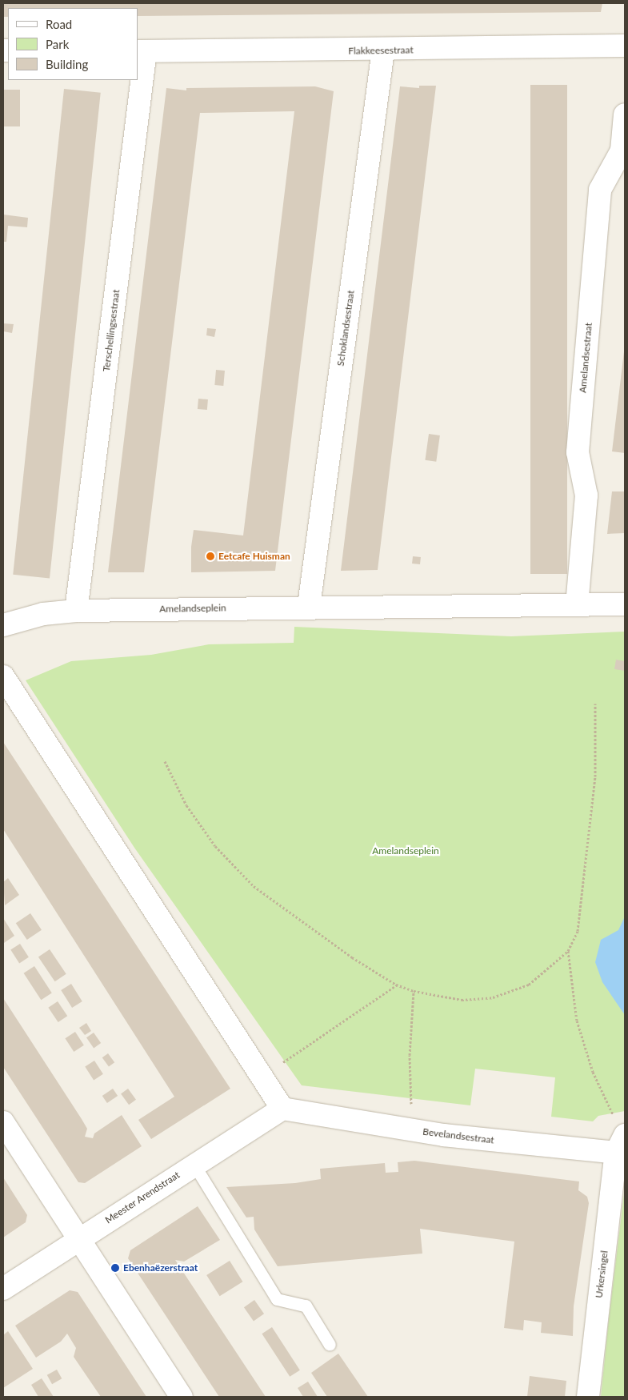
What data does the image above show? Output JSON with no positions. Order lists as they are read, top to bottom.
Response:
{
  "streets": {
    "street": [
      "Flakkeesestraat",
      "Schoklandsestraat",
      "Terschellingsestraat",
      "Amelandsestraat",
      "Amelandseplein",
      "Bevelandsestraat",
      "Meester Arendstraat",
      "Urkersingel"
    ]
  },
  "crossings": [
    ["Flakkeesestraat", "Schoklandsestraat"],
    ["Flakkeesestraat", "Terschellingsestraat"],
    ["Schoklandsestraat", "Amelandseplein"],
    ["Terschellingsestraat", "Amelandseplein"],
    ["Amelandsestraat", "Amelandseplein"],
    ["Bevelandsestraat", "Meester Arendstraat"],
    ["Bevelandsestraat", "Urkersingel"]
  ],
  "parks": ["Amelandseplein"],
  "places": ["Eetcafe Huisman", "Ebenhaëzerstraat"],
  "legend": ["Road", "Park", "Building"]
}
